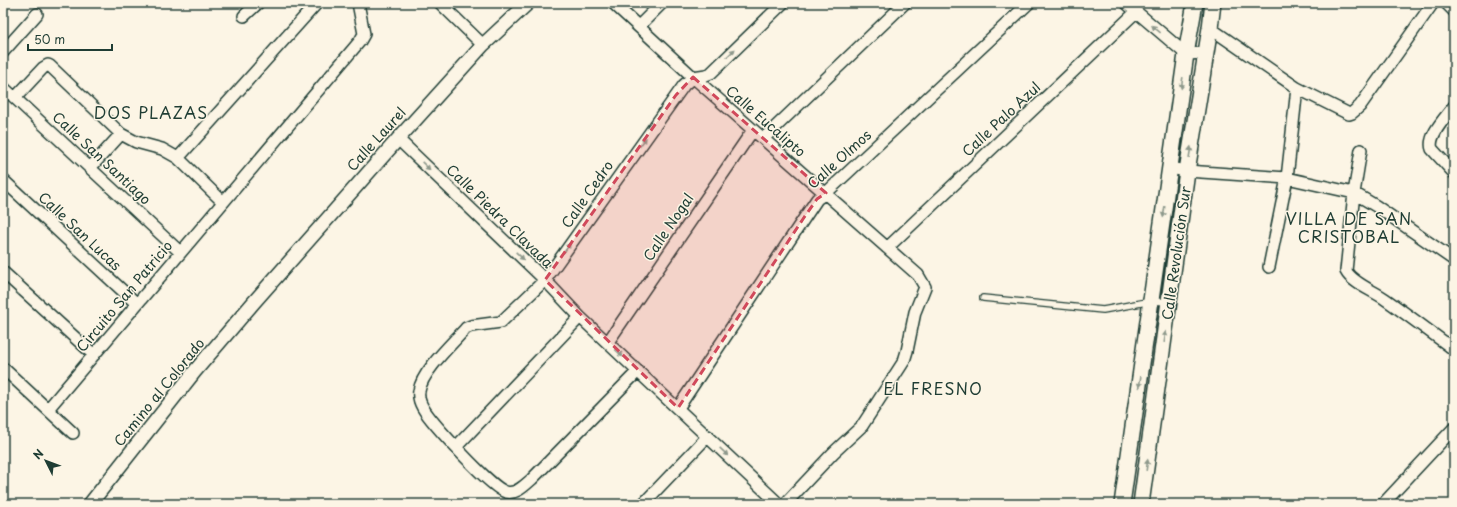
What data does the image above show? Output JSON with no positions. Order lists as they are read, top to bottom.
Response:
{
  "streets": {
    "main road": ["Calle Revolución Sur"],
    "street": [
      "Calle Palo Azul",
      "Calle Eucalipto",
      "Calle Laurel",
      "Calle San Santiago",
      "Calle Olmos",
      "Calle Cedro",
      "Calle Piedra Clavada",
      "Calle Nogal",
      "Calle San Lucas",
      "Circuito San Patricio",
      "Camino al Colorado"
    ]
  },
  "crossings": [
    ["Calle Palo Azul", "Calle Eucalipto"],
    ["Calle Eucalipto", "Calle Olmos"],
    ["Calle Eucalipto", "Calle Cedro"],
    ["Calle Eucalipto", "Calle Nogal"],
    ["Calle Laurel", "Calle Piedra Clavada"],
    ["Calle Laurel", "Camino al Colorado"],
    ["Calle San Santiago", "Circuito San Patricio"],
    ["Calle Olmos", "Calle Piedra Clavada"],
    ["Calle Cedro", "Calle Piedra Clavada"],
    ["Calle Piedra Clavada", "Calle Nogal"],
    ["Calle San Lucas", "Circuito San Patricio"]
  ],
  "one_way": ["Calle Cedro", "Calle Piedra Clavada"],
  "districts": ["DOS PLAZAS", "VILLA DE SAN CRISTOBAL", "EL FRESNO"],
  "scale_bar": "50 m",
  "north": "top left"
}
